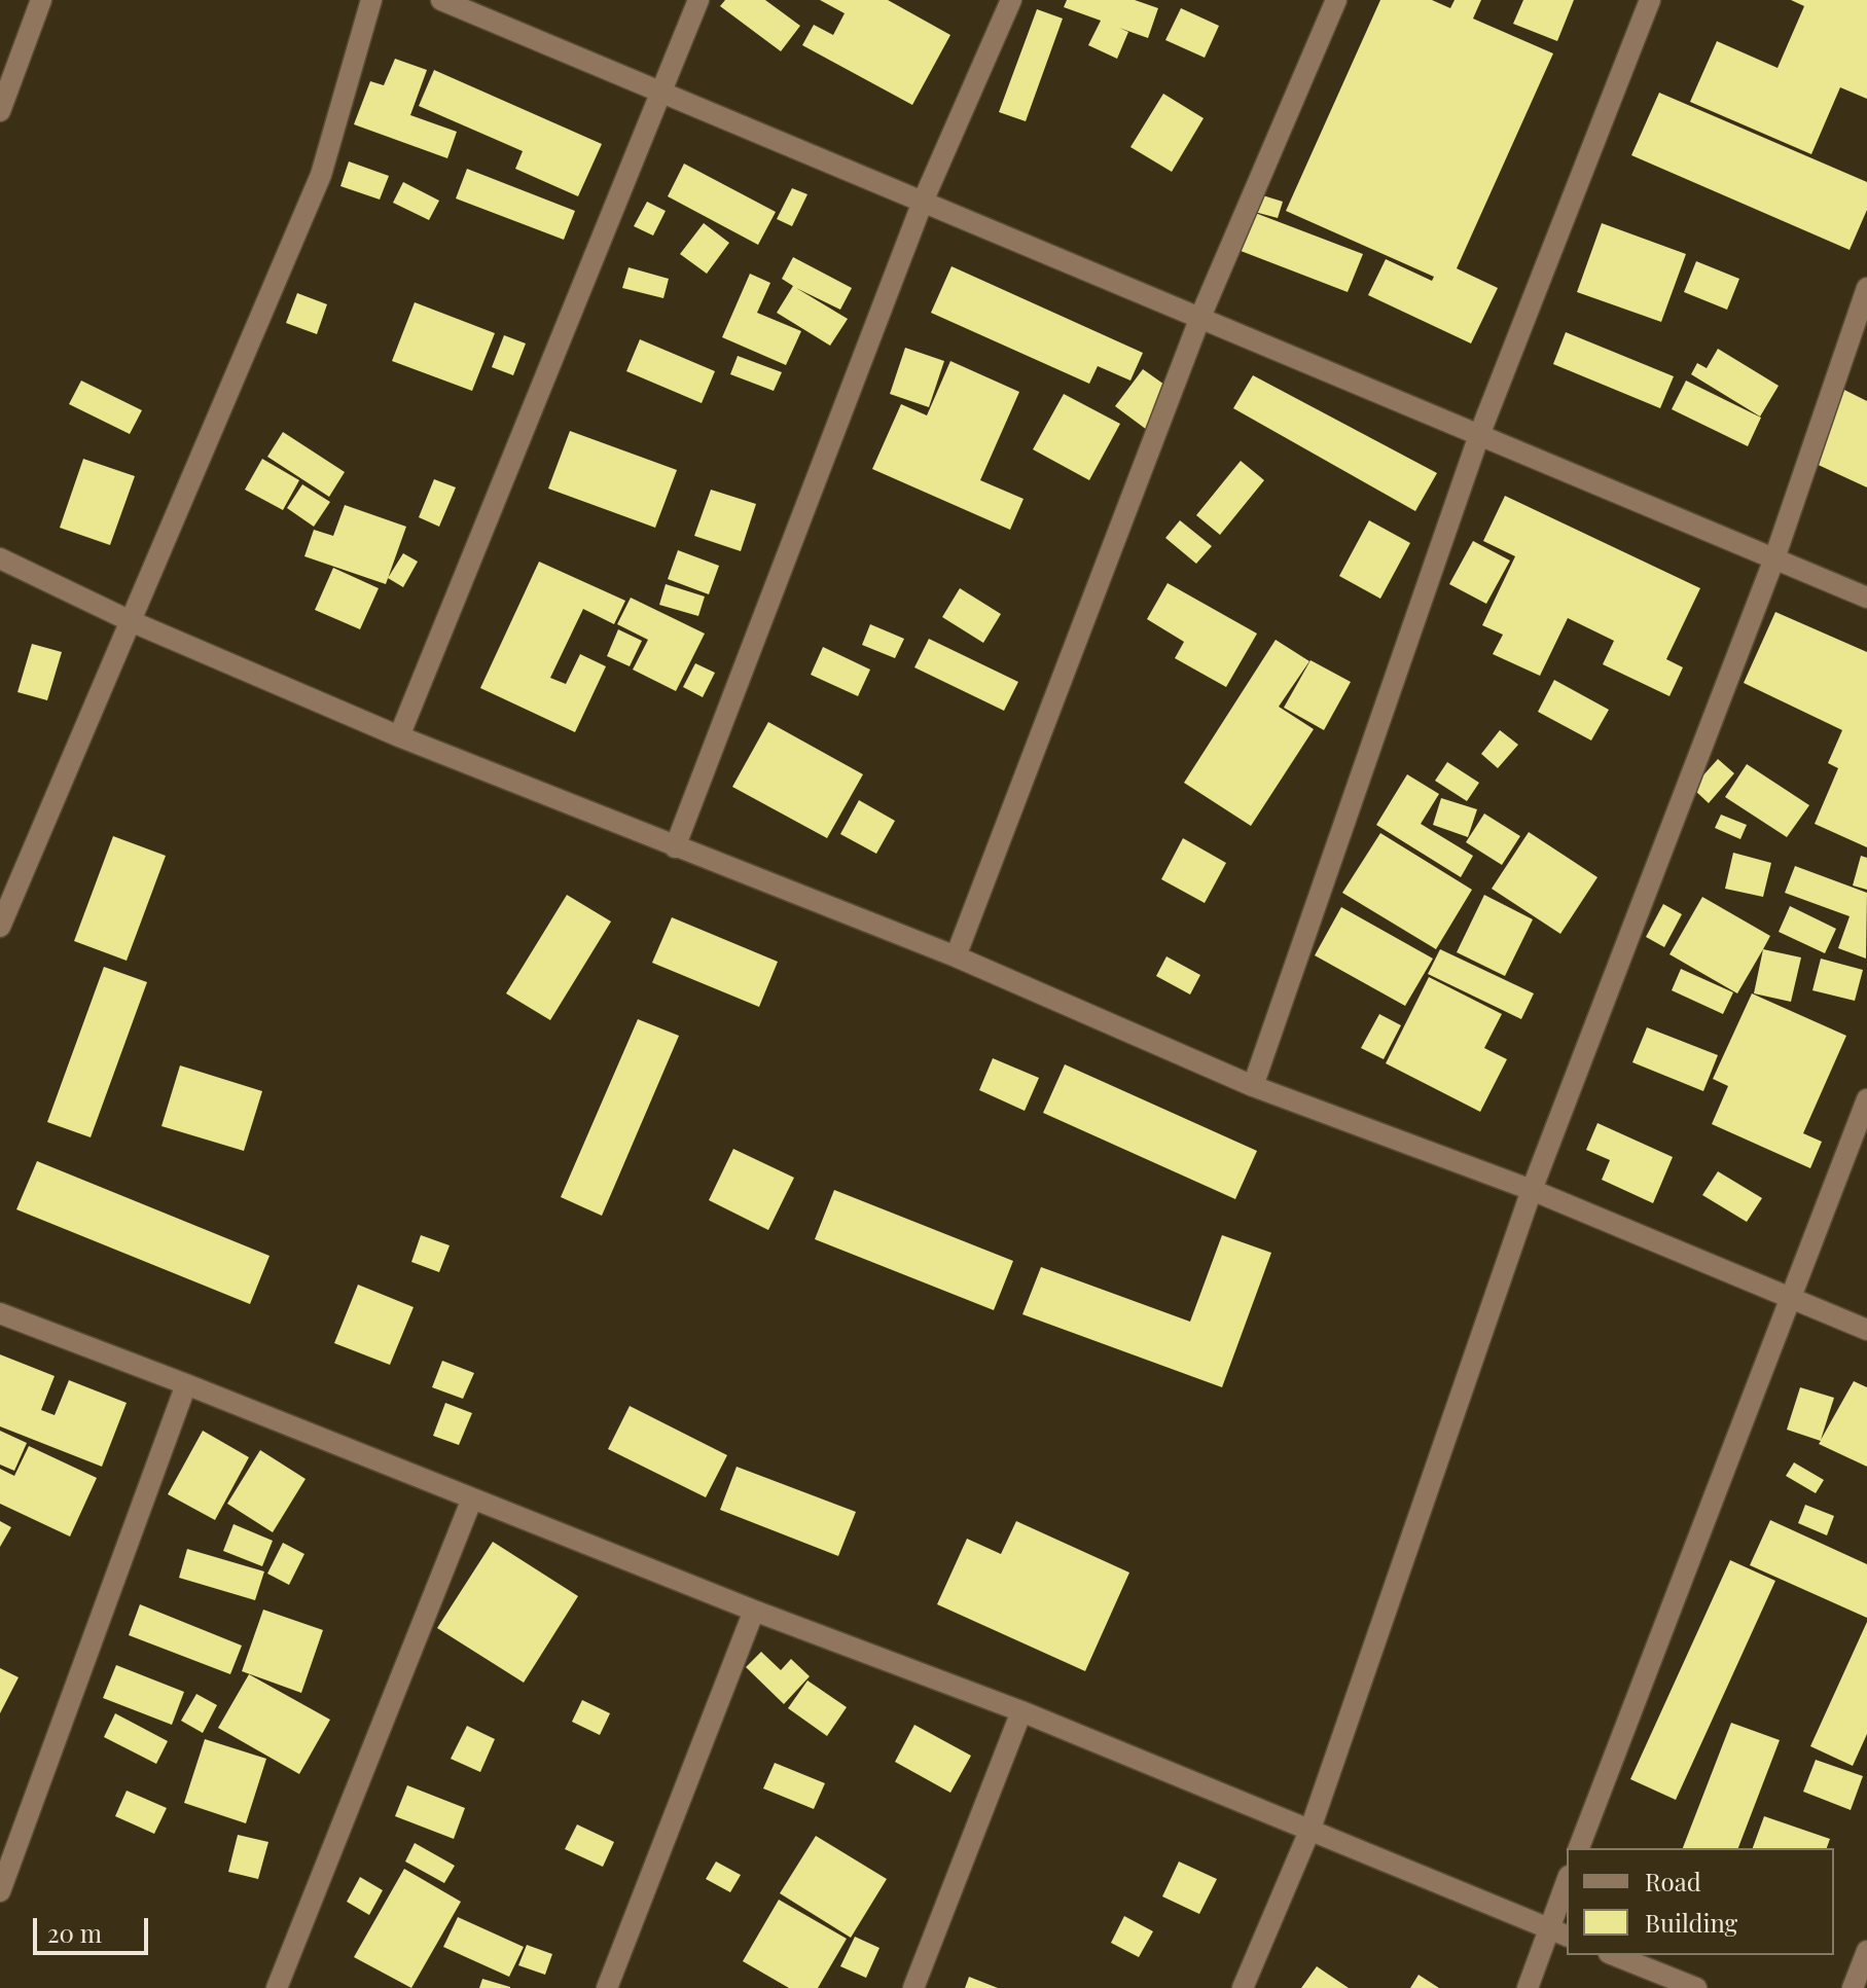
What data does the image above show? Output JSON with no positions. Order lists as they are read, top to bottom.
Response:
{
  "legend": ["Road", "Building"],
  "scale_bar": "20 m"
}
